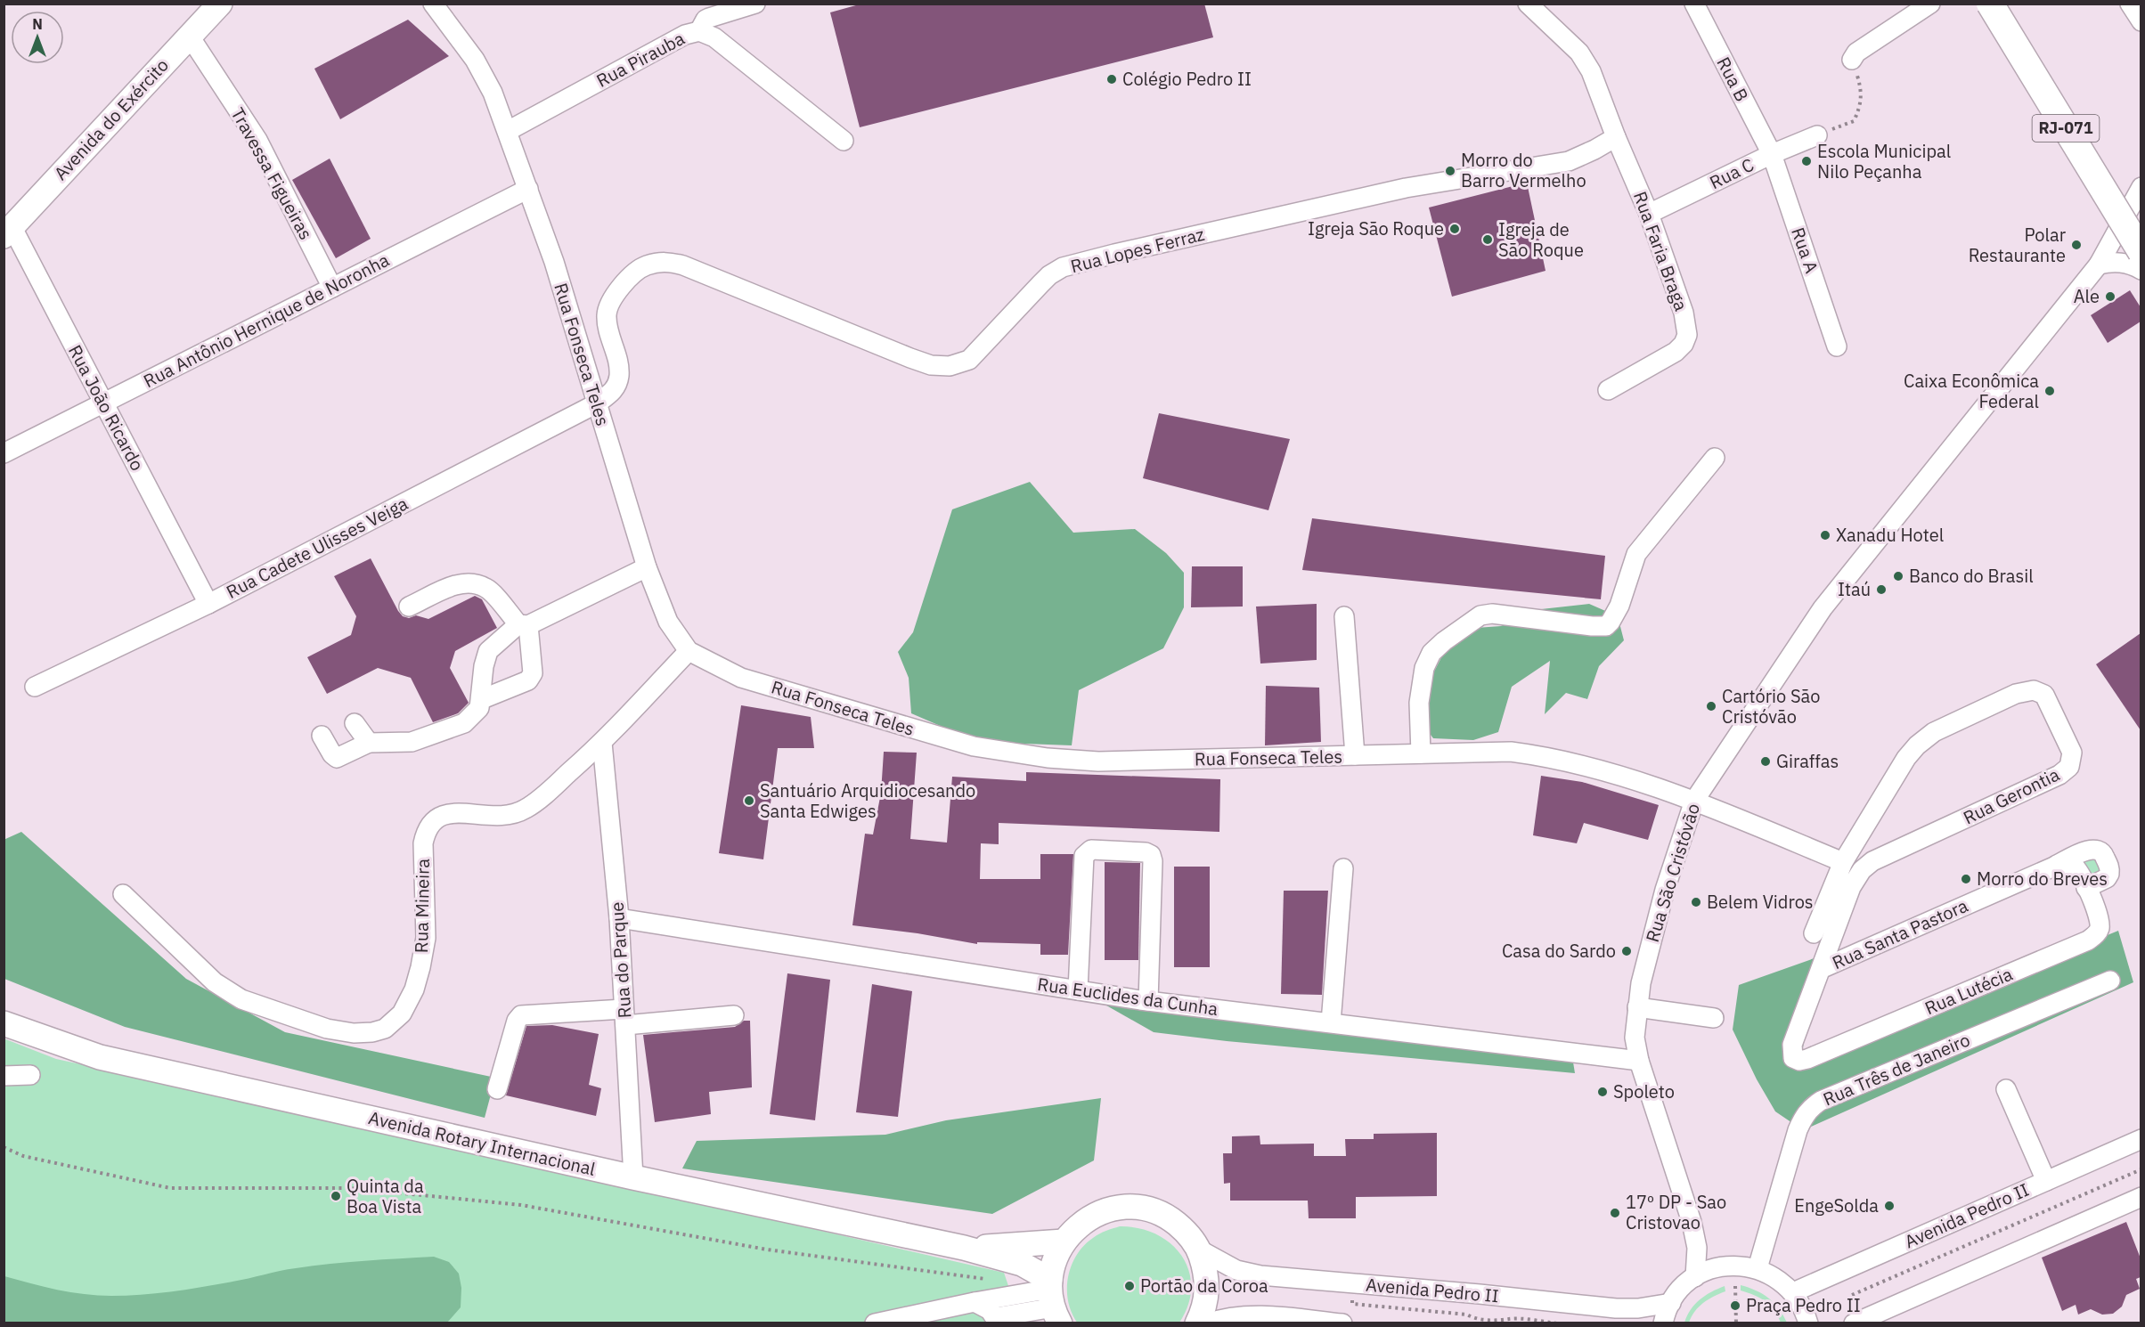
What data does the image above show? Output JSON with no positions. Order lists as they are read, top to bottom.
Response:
{
  "streets": {
    "highway": ["RJ-071"],
    "main road": ["Avenida do Exército", "Avenida Rotary Internacional", "Avenida Pedro II"],
    "street": [
      "Rua Pirauba",
      "Rua B",
      "Travessa Figueiras",
      "Rua C",
      "Rua Lopes Ferraz",
      "Rua A",
      "Rua Faria Braga",
      "Rua Antônio Hernique de Noronha",
      "Rua Fonseca Teles",
      "Rua João Ricardo",
      "Rua Cadete Ulisses Veiga",
      "Rua Gerontia",
      "Rua São Cristóvão",
      "Rua Mineira",
      "Rua Santa Pastora",
      "Rua do Parque",
      "Rua Lutécia",
      "Rua Euclides da Cunha",
      "Rua Três de Janeiro"
    ]
  },
  "crossings": [
    ["Rua Pirauba", "Rua Fonseca Teles"],
    ["Rua B", "Rua C"],
    ["Rua B", "Rua A"],
    ["Avenida do Exército", "Travessa Figueiras"],
    ["Avenida do Exército", "Rua João Ricardo"],
    ["Travessa Figueiras", "Rua Antônio Hernique de Noronha"],
    ["Rua C", "Rua A"],
    ["Rua C", "Rua Faria Braga"],
    ["Rua Lopes Ferraz", "Rua Faria Braga"],
    ["Rua Lopes Ferraz", "Rua Fonseca Teles"],
    ["Rua Lopes Ferraz", "Rua Cadete Ulisses Veiga"],
    ["Rua Antônio Hernique de Noronha", "Rua Fonseca Teles"],
    ["Rua Antônio Hernique de Noronha", "Rua João Ricardo"],
    ["Rua Fonseca Teles", "Rua Cadete Ulisses Veiga"],
    ["Rua Fonseca Teles", "Rua São Cristóvão"],
    ["Rua Fonseca Teles", "Rua Mineira"],
    ["Rua João Ricardo", "Rua Cadete Ulisses Veiga"],
    ["Rua Gerontia", "Rua Santa Pastora"],
    ["Rua Gerontia", "Rua Lutécia"],
    ["Rua São Cristóvão", "Rua Euclides da Cunha"],
    ["Rua Mineira", "Rua do Parque"],
    ["Rua Santa Pastora", "Rua Lutécia"],
    ["Rua do Parque", "Rua Euclides da Cunha"],
    ["Rua do Parque", "Avenida Rotary Internacional"],
    ["Avenida Rotary Internacional", "Avenida Pedro II"]
  ],
  "places": [
    "Colégio Pedro II",
    "Escola Municipal Nilo Peçanha",
    "Morro do Barro Vermelho",
    "Igreja São Roque",
    "Igreja de São Roque",
    "Polar Restaurante",
    "Ale",
    "Caixa Econômica Federal",
    "Xanadu Hotel",
    "Banco do Brasil",
    "Itaú",
    "Cartório São Cristóvão",
    "Giraffas",
    "Santuário Arquidiocesando Santa Edwiges",
    "Morro do Breves",
    "Belem Vidros",
    "Casa do Sardo",
    "Spoleto",
    "Quinta da Boa Vista",
    "EngeSolda",
    "17º DP - Sao Cristovao",
    "Portão da Coroa",
    "Praça Pedro II"
  ],
  "north": "top"
}
